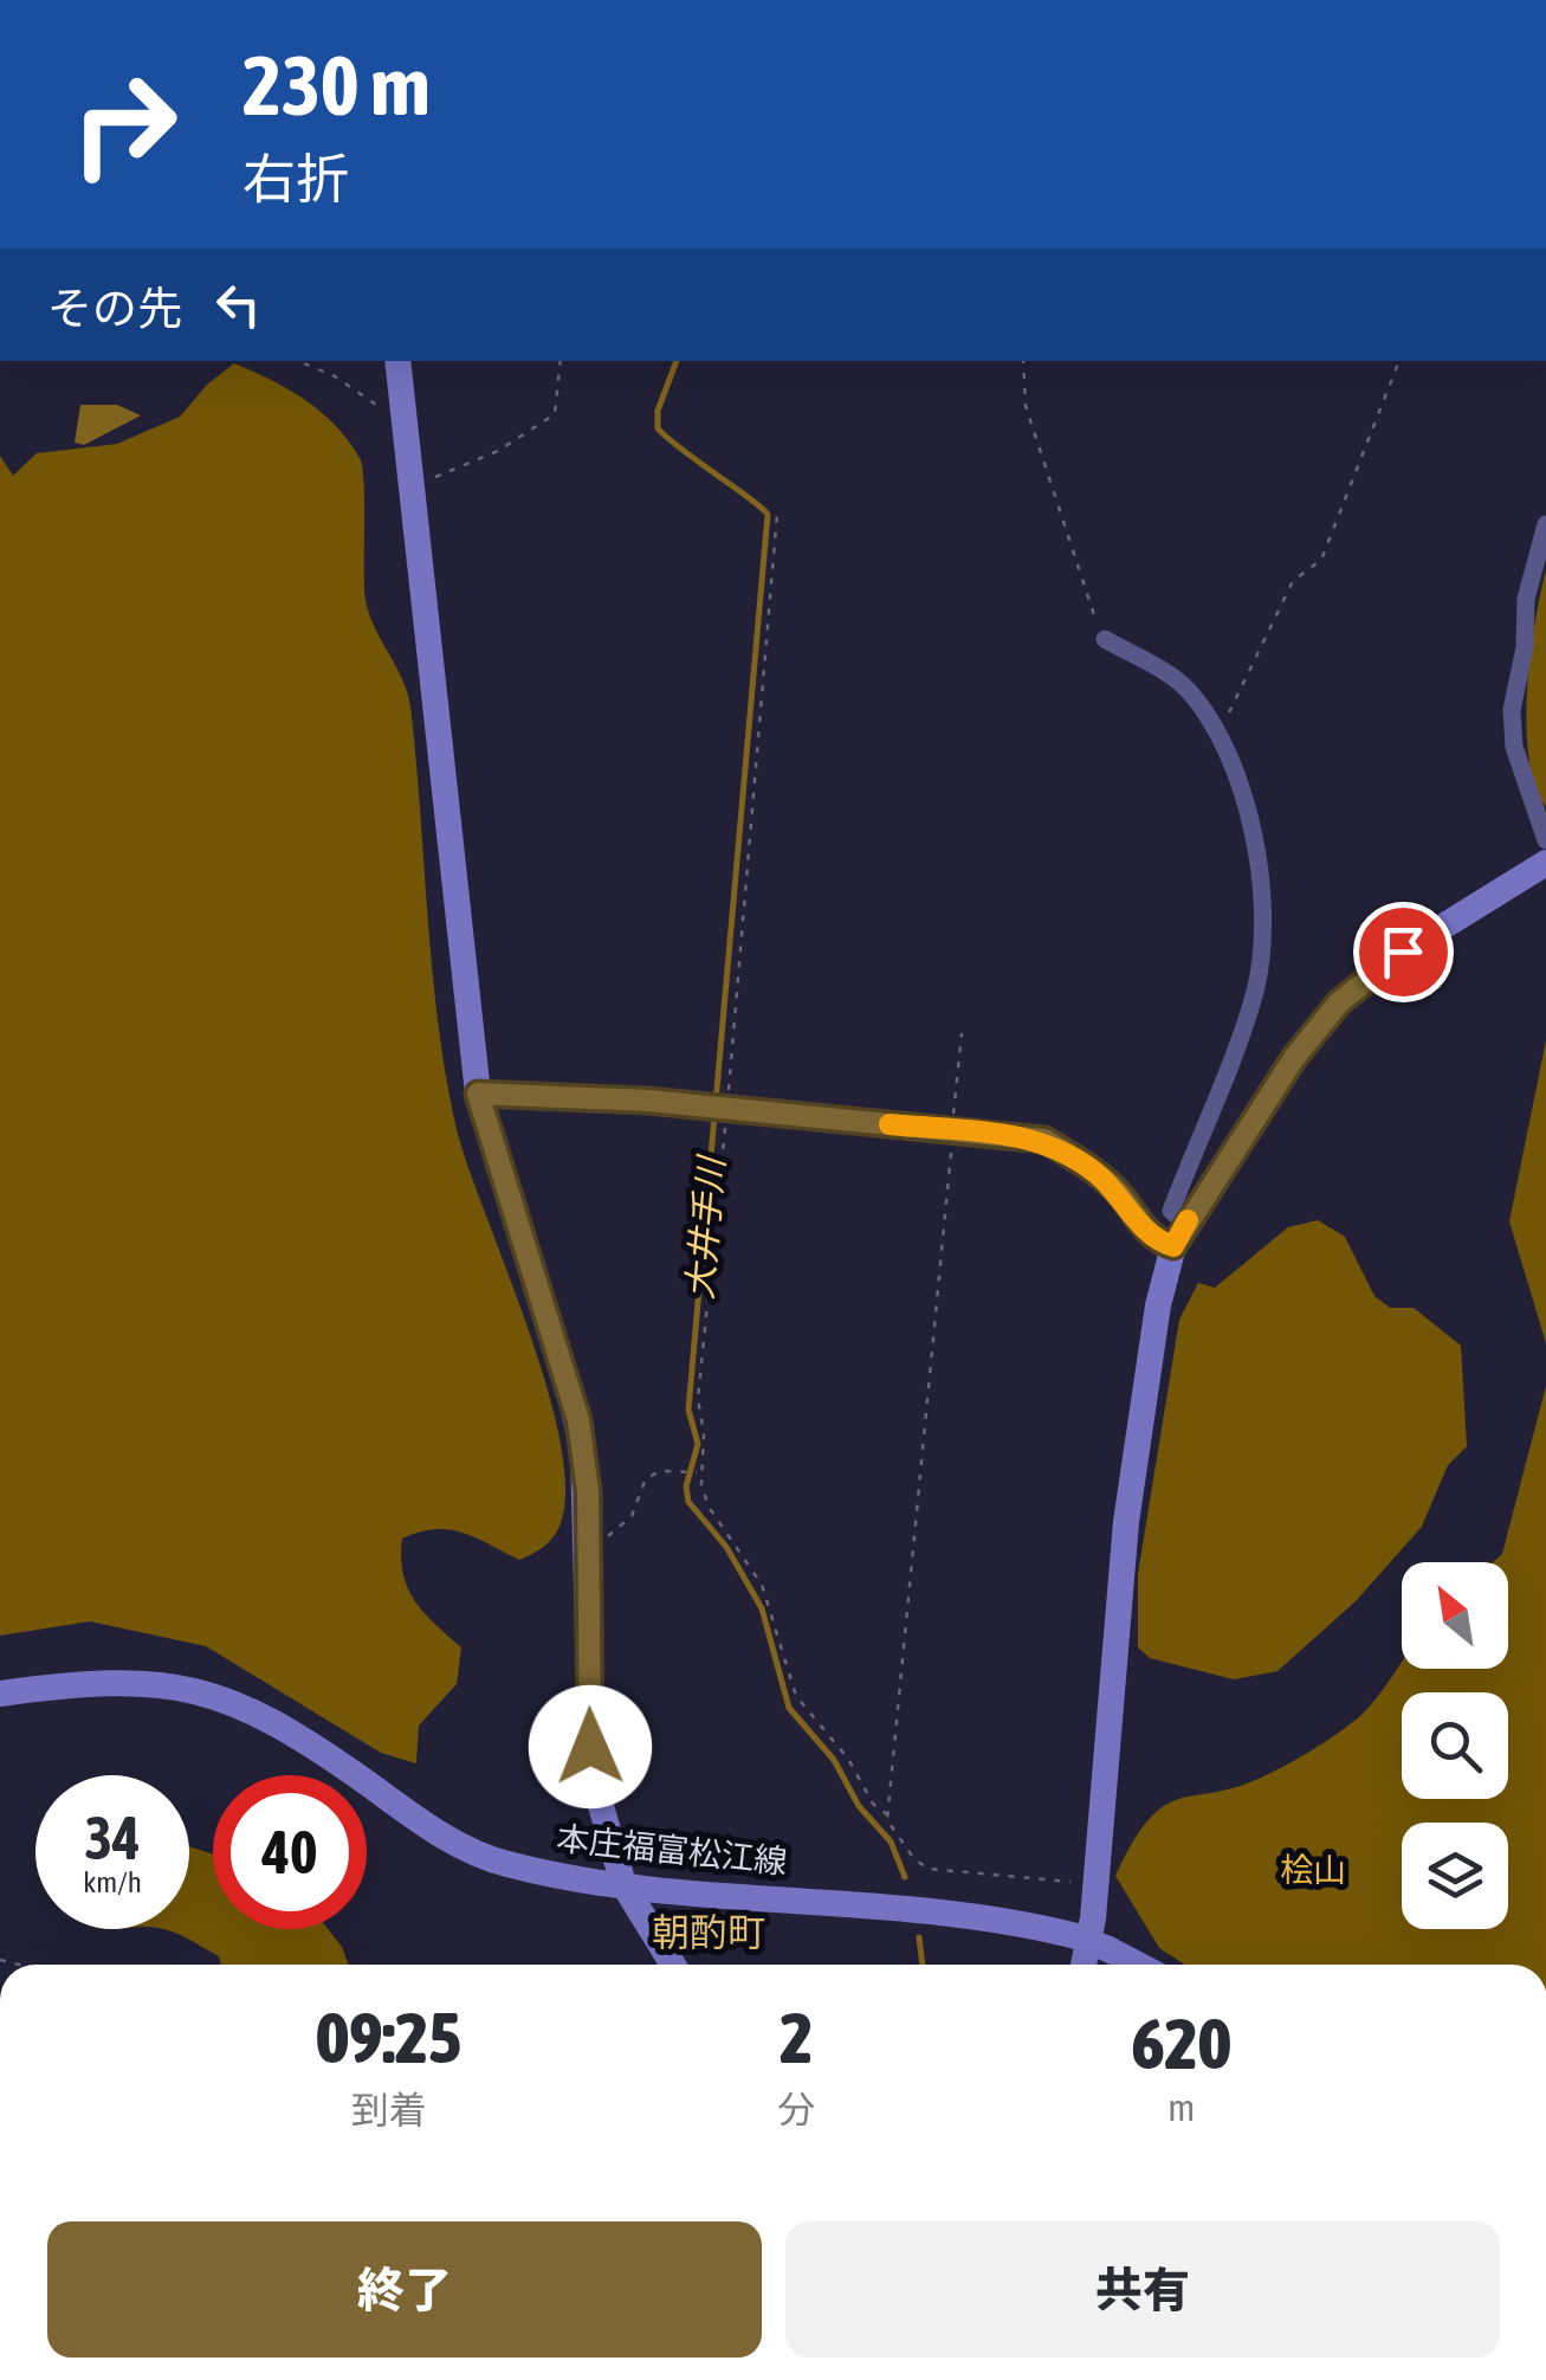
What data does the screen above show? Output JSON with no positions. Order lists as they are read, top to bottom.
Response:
{
  "streets": {
    "street": ["本庄福富松江線"]
  },
  "districts": ["朝酌町"],
  "water": ["大井手川"],
  "parks": ["桧山"],
  "north": "top left",
  "page": {
    "turn": ["230 m", "右折"],
    "then": "その先",
    "speed": "34 km/h",
    "limit": "40",
    "eta": [
      "09:25",
      "到着",
      "2",
      "分",
      "620",
      "m"
    ],
    "buttons": ["終了", "共有"]
  }
}
